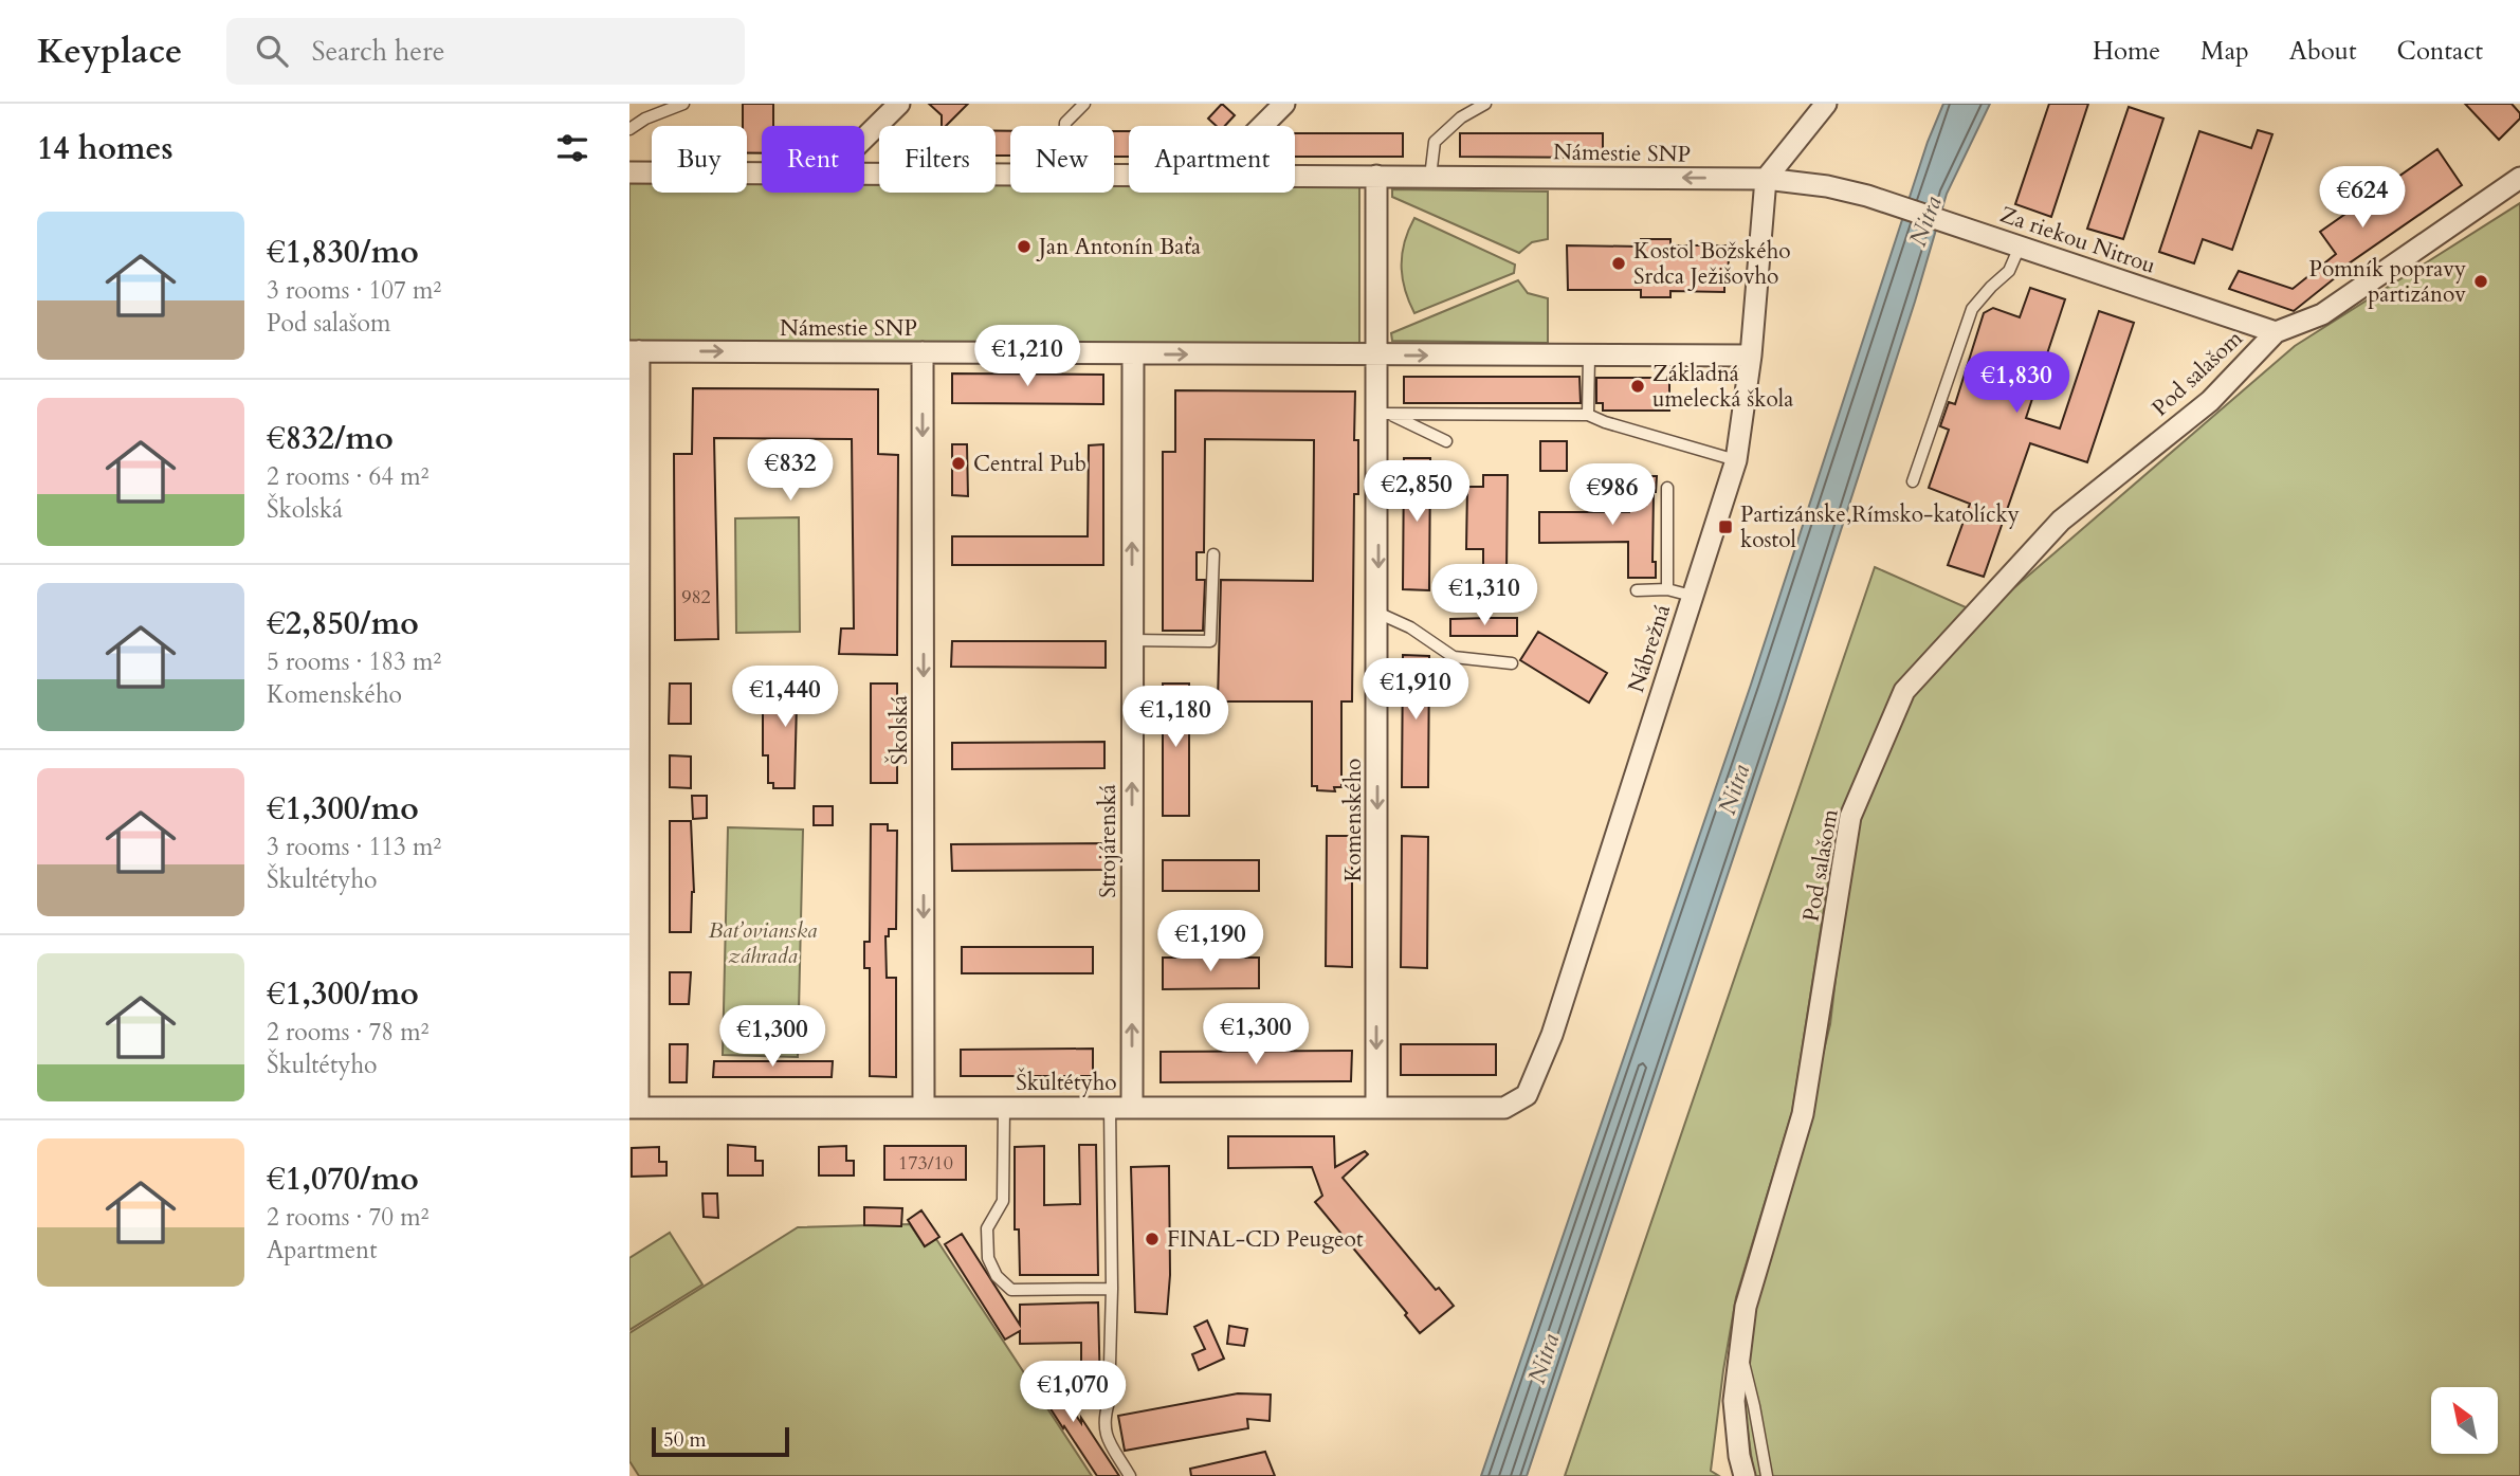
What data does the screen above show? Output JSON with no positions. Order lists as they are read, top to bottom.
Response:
{
  "streets": {
    "street": [
      "Námestie SNP",
      "Za riekou Nitrou",
      "Pod salašom",
      "Nábrežná",
      "Školská",
      "Komenského",
      "Strojárenská",
      "Škultétyho"
    ]
  },
  "crossings": [
    ["Námestie SNP", "Za riekou Nitrou"],
    ["Námestie SNP", "Nábrežná"],
    ["Námestie SNP", "Školská"],
    ["Námestie SNP", "Komenského"],
    ["Námestie SNP", "Strojárenská"],
    ["Za riekou Nitrou", "Pod salašom"],
    ["Nábrežná", "Škultétyho"],
    ["Školská", "Škultétyho"],
    ["Komenského", "Škultétyho"],
    ["Strojárenská", "Škultétyho"]
  ],
  "one_way": ["Školská", "Komenského", "Strojárenská"],
  "water": ["Nitra"],
  "parks": ["Baťovianska záhrada"],
  "places": {
    "other": [
      "Jan Antonín Baťa",
      "Kostol Božského Srdca Ježišovho",
      "Pomník popravy partizánov",
      "Základná umelecká škola",
      "Central Pub",
      "FINAL-CD Peugeot"
    ],
    "transit": ["Partizánske,Rímsko-katolícky kostol"]
  },
  "house_numbers": ["982", "173/10"],
  "scale_bar": "50 m",
  "north": "top left",
  "page": {
    "header": "Keyplace",
    "search": "Search here",
    "nav": [
      "Home",
      "Map",
      "About",
      "Contact"
    ],
    "heading": "14 homes",
    "chip": [
      "Buy",
      "Rent",
      "Filters",
      "New",
      "Apartment"
    ],
    "price": [
      "€624",
      "€1,210",
      "€1,830",
      "€832",
      "€2,850",
      "€986",
      "€1,310",
      "€1,910",
      "€1,440",
      "€1,180",
      "€1,190",
      "€1,300",
      "€1,300",
      "€1,070"
    ],
    "list": [
      {
        "name": "€1,830/mo",
        "note": "3 rooms · 107 m² · Pod salašom"
      },
      {
        "name": "€832/mo",
        "note": "2 rooms · 64 m² · Školská"
      },
      {
        "name": "€2,850/mo",
        "note": "5 rooms · 183 m² · Komenského"
      },
      {
        "name": "€1,300/mo",
        "note": "3 rooms · 113 m² · Škultétyho"
      },
      {
        "name": "€1,300/mo",
        "note": "2 rooms · 78 m² · Škultétyho"
      },
      {
        "name": "€1,070/mo",
        "note": "2 rooms · 70 m² · Apartment"
      }
    ],
    "scale": "50 m"
  }
}
